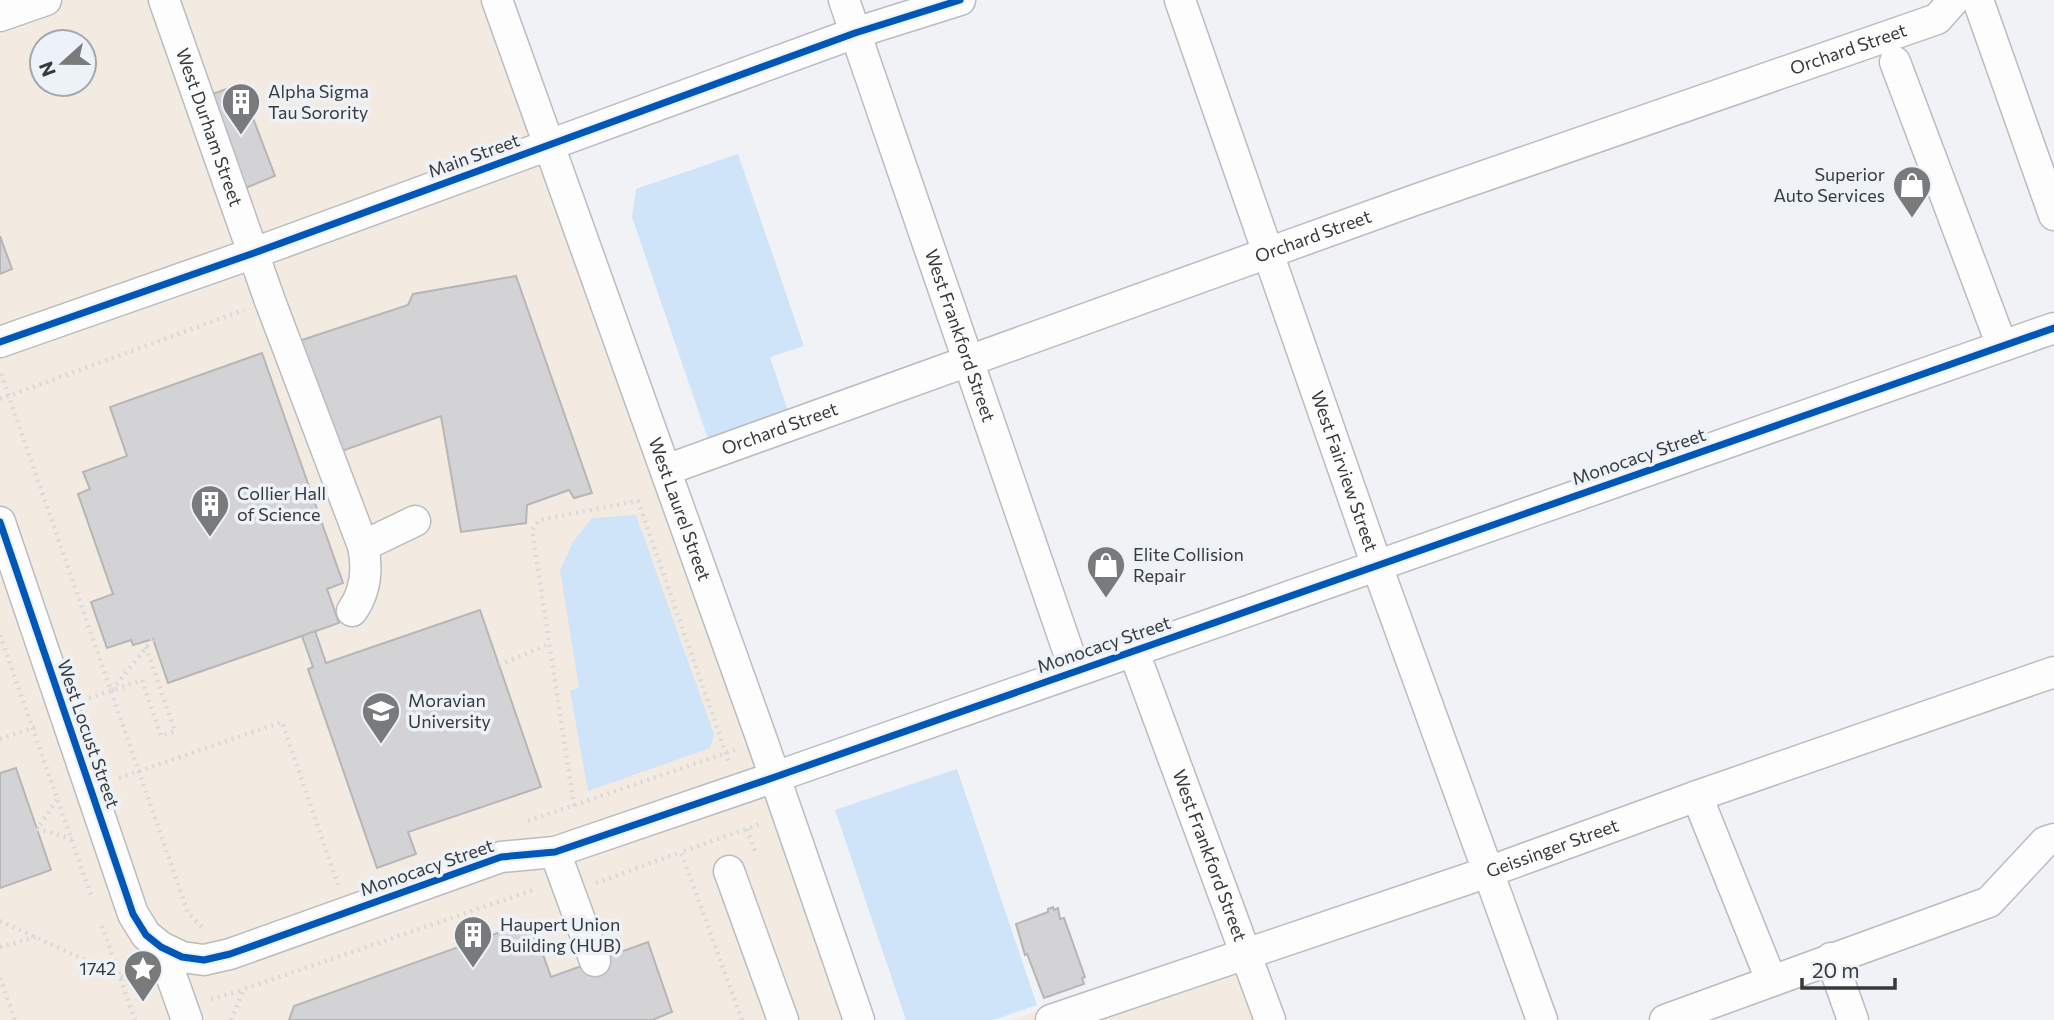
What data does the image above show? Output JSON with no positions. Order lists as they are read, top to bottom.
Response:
{
  "streets": {
    "street": [
      "Orchard Street",
      "West Durham Street",
      "Main Street",
      "West Frankford Street",
      "Monocacy Street",
      "West Fairview Street",
      "West Laurel Street",
      "West Locust Street",
      "Geissinger Street"
    ]
  },
  "crossings": [
    ["Orchard Street", "West Frankford Street"],
    ["Orchard Street", "West Fairview Street"],
    ["Orchard Street", "West Laurel Street"],
    ["West Durham Street", "Main Street"],
    ["Main Street", "West Frankford Street"],
    ["Main Street", "West Laurel Street"],
    ["West Frankford Street", "Monocacy Street"],
    ["West Frankford Street", "Geissinger Street"],
    ["Monocacy Street", "West Fairview Street"],
    ["Monocacy Street", "West Laurel Street"],
    ["Monocacy Street", "West Locust Street"],
    ["West Fairview Street", "Geissinger Street"]
  ],
  "places": {
    "building": ["Alpha Sigma Tau Sorority", "Collier Hall of Science", "Haupert Union Building (HUB)"],
    "shop": ["Superior Auto Services", "Elite Collision Repair"],
    "school or university": ["Moravian University"],
    "place": ["1742"]
  },
  "scale_bar": "20 m",
  "north": "left"
}
